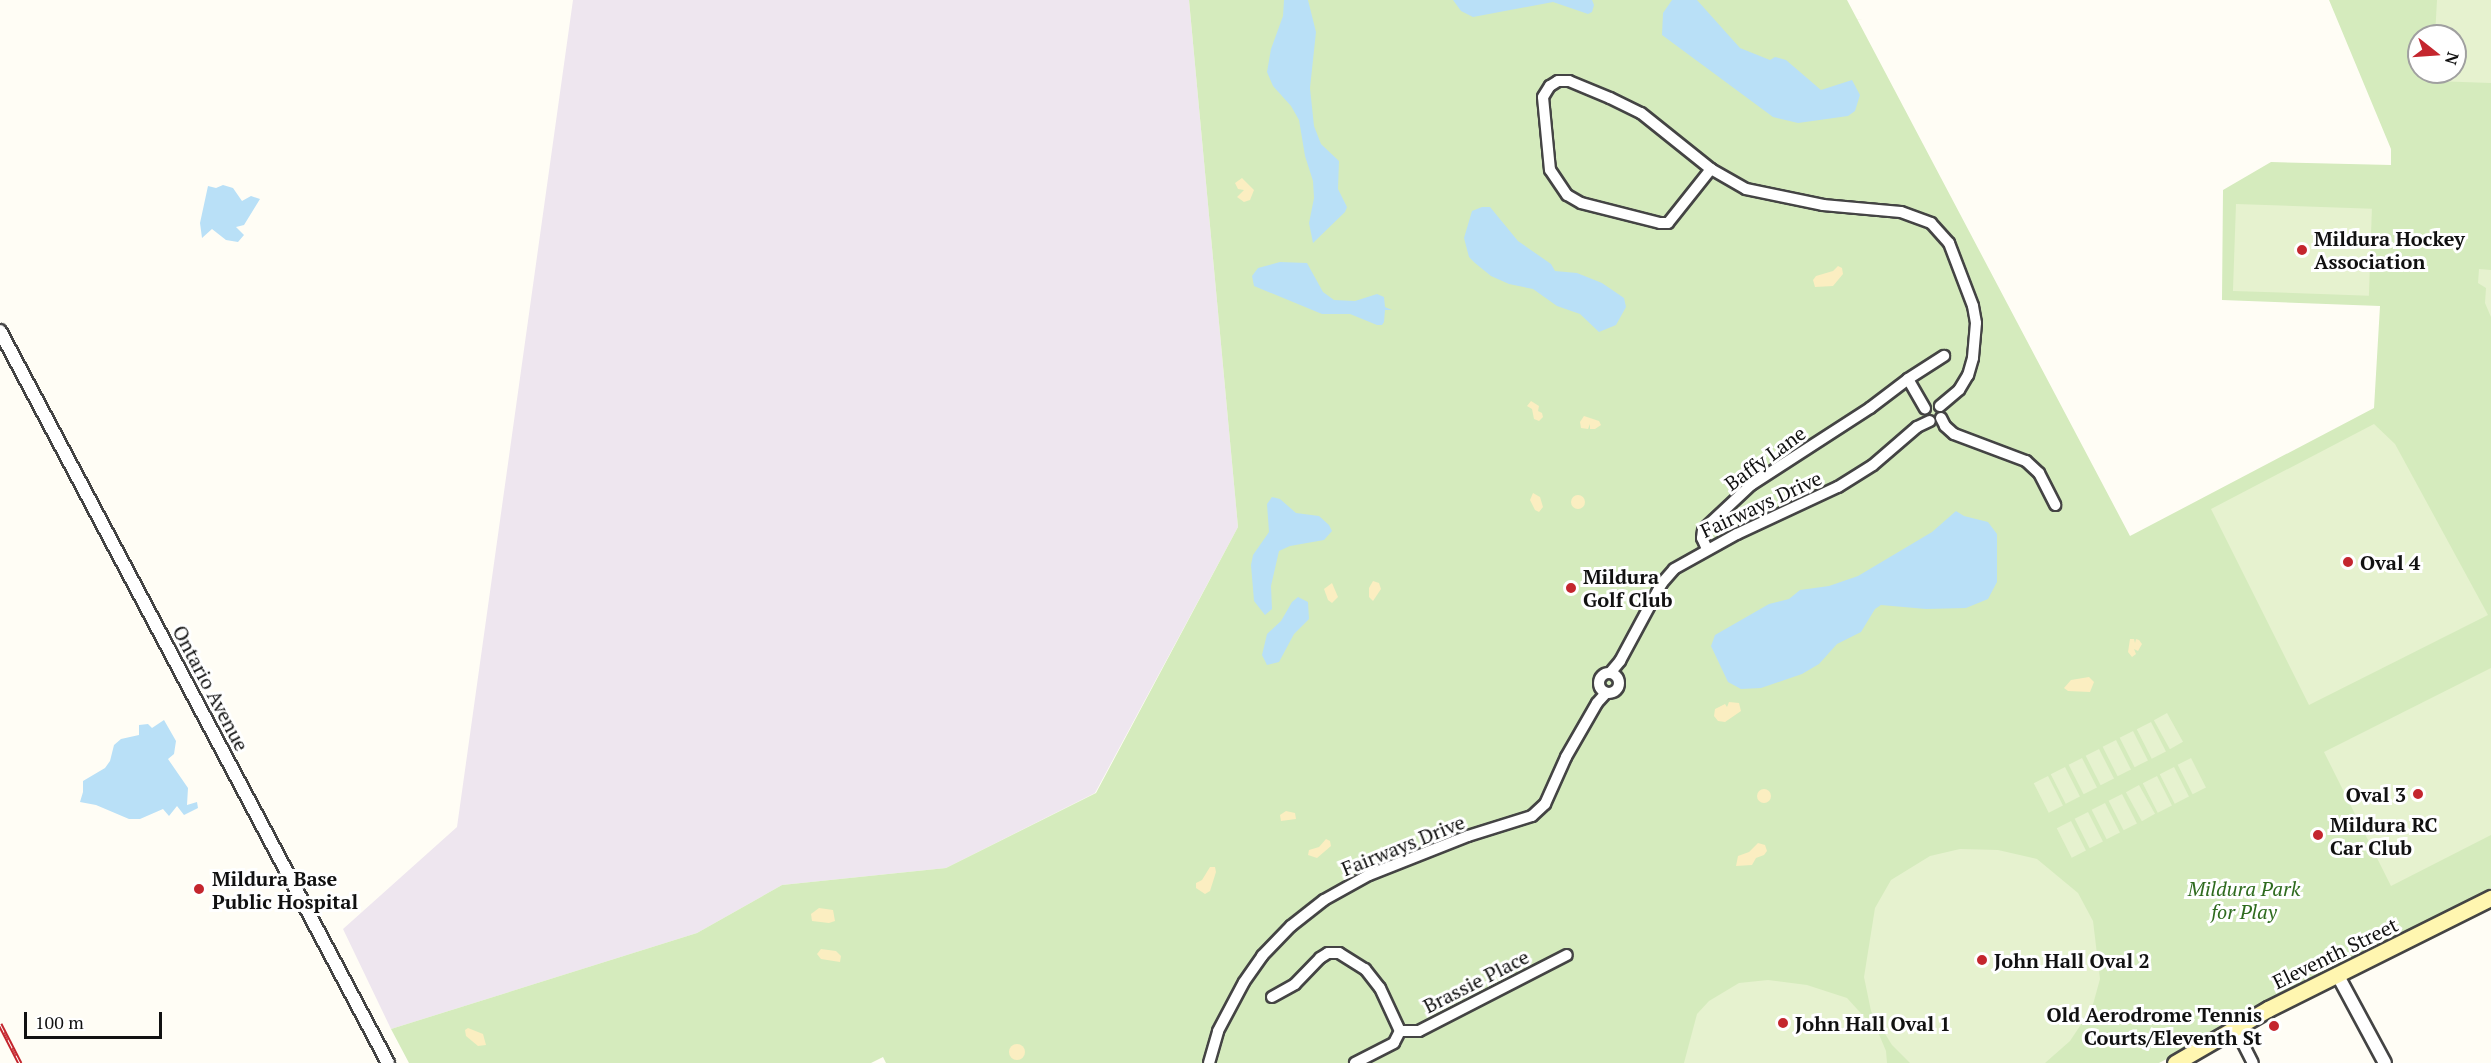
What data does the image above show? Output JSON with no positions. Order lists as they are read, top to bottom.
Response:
{
  "streets": {
    "main road": ["Eleventh Street"],
    "street": [
      "Baffy Lane",
      "Fairways Drive",
      "Ontario Avenue",
      "Brassie Place"
    ]
  },
  "crossings": [
    ["Baffy Lane", "Fairways Drive"]
  ],
  "parks": ["Mildura Park for Play"],
  "places": [
    "Mildura Hockey Association",
    "Oval 4",
    "Mildura Golf Club",
    "Oval 3",
    "Mildura RC Car Club",
    "Mildura Base Public Hospital",
    "John Hall Oval 2",
    "John Hall Oval 1",
    "Old Aerodrome Tennis Courts/Eleventh St"
  ],
  "scale_bar": "100 m",
  "north": "right"
}
